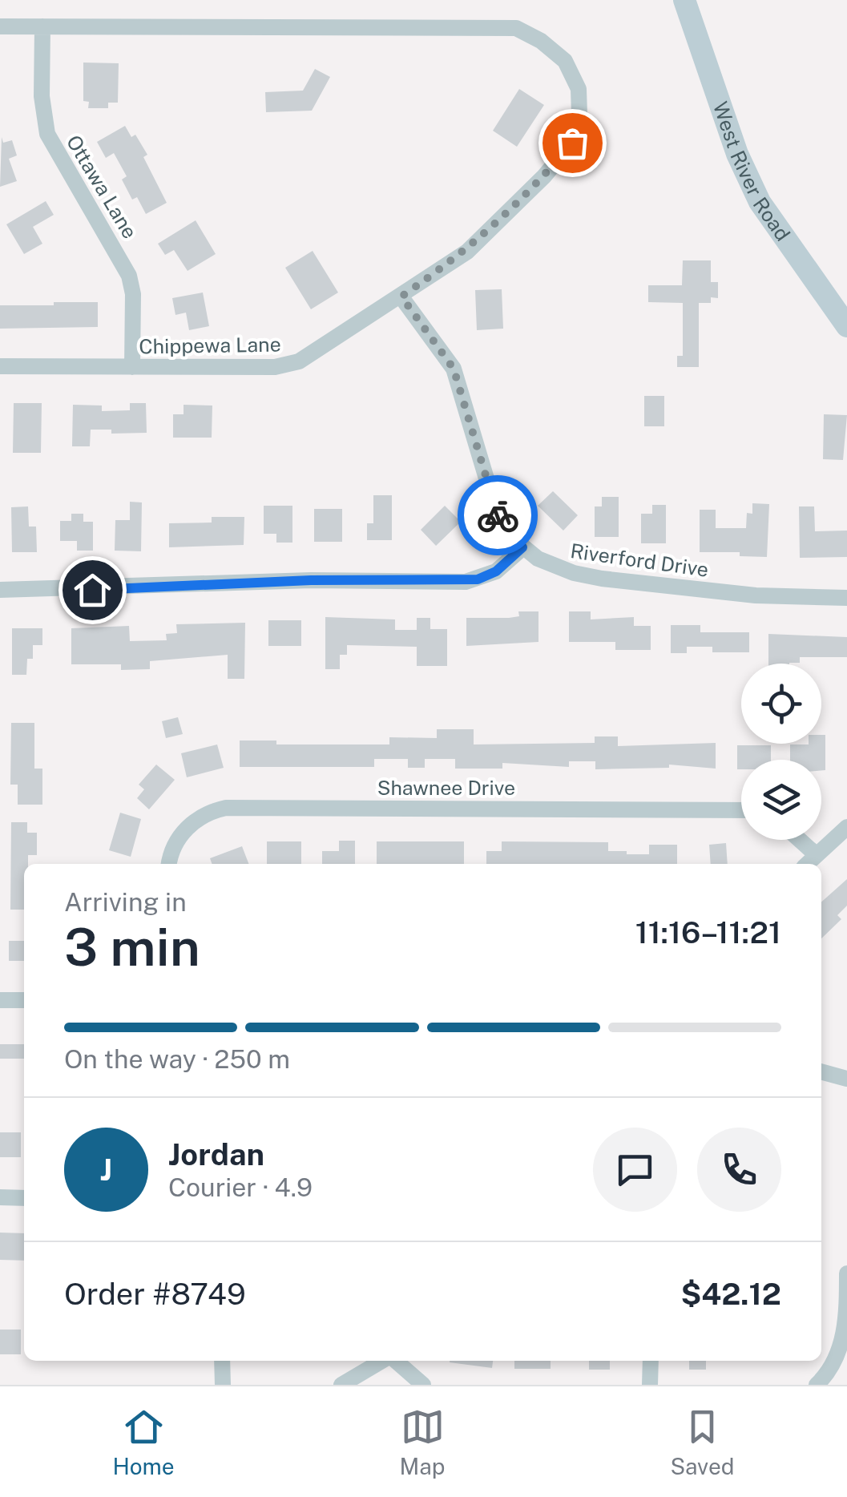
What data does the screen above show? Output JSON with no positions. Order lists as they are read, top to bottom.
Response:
{
  "streets": {
    "main road": ["West River Road"],
    "street": [
      "Ottawa Lane",
      "Chippewa Lane",
      "Riverford Drive",
      "Shawnee Drive"
    ]
  },
  "crossings": [
    ["Ottawa Lane", "Chippewa Lane"],
    ["Chippewa Lane", "Riverford Drive"]
  ],
  "page": {
    "heading": ["3 min", "Arriving in", "11:16–11:21"],
    "panel": [
      "Jordan",
      "Courier · 4.9",
      "Order #8749",
      "$42.12"
    ],
    "bar": "On the way · 250 m",
    "round": "J",
    "tabs": ["Home", "Map", "Saved"]
  }
}
